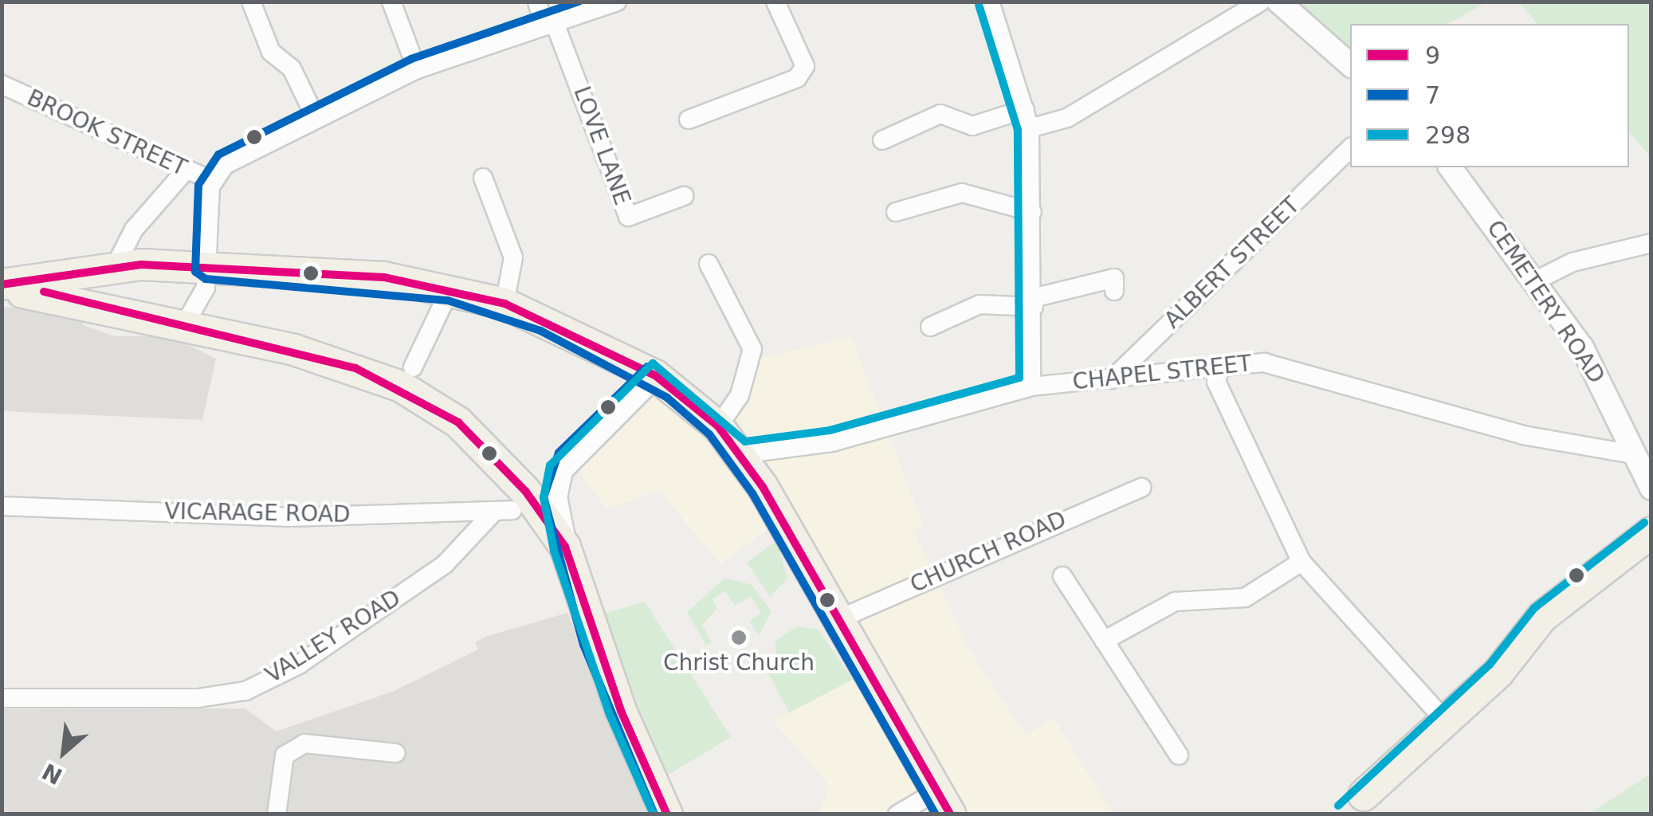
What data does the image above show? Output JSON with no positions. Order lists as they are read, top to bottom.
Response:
{
  "streets": {
    "street": [
      "BROOK STREET",
      "LOVE LANE",
      "ALBERT STREET",
      "CEMETERY ROAD",
      "CHAPEL STREET",
      "VICARAGE ROAD",
      "CHURCH ROAD",
      "VALLEY ROAD"
    ]
  },
  "crossings": [
    ["ALBERT STREET", "CHAPEL STREET"],
    ["CEMETERY ROAD", "CHAPEL STREET"],
    ["VICARAGE ROAD", "VALLEY ROAD"]
  ],
  "places": ["Christ Church"],
  "lines": ["transit line 7", "transit line 298", "transit line 9"],
  "legend": ["9", "7", "298"],
  "north": "bottom left"
}
